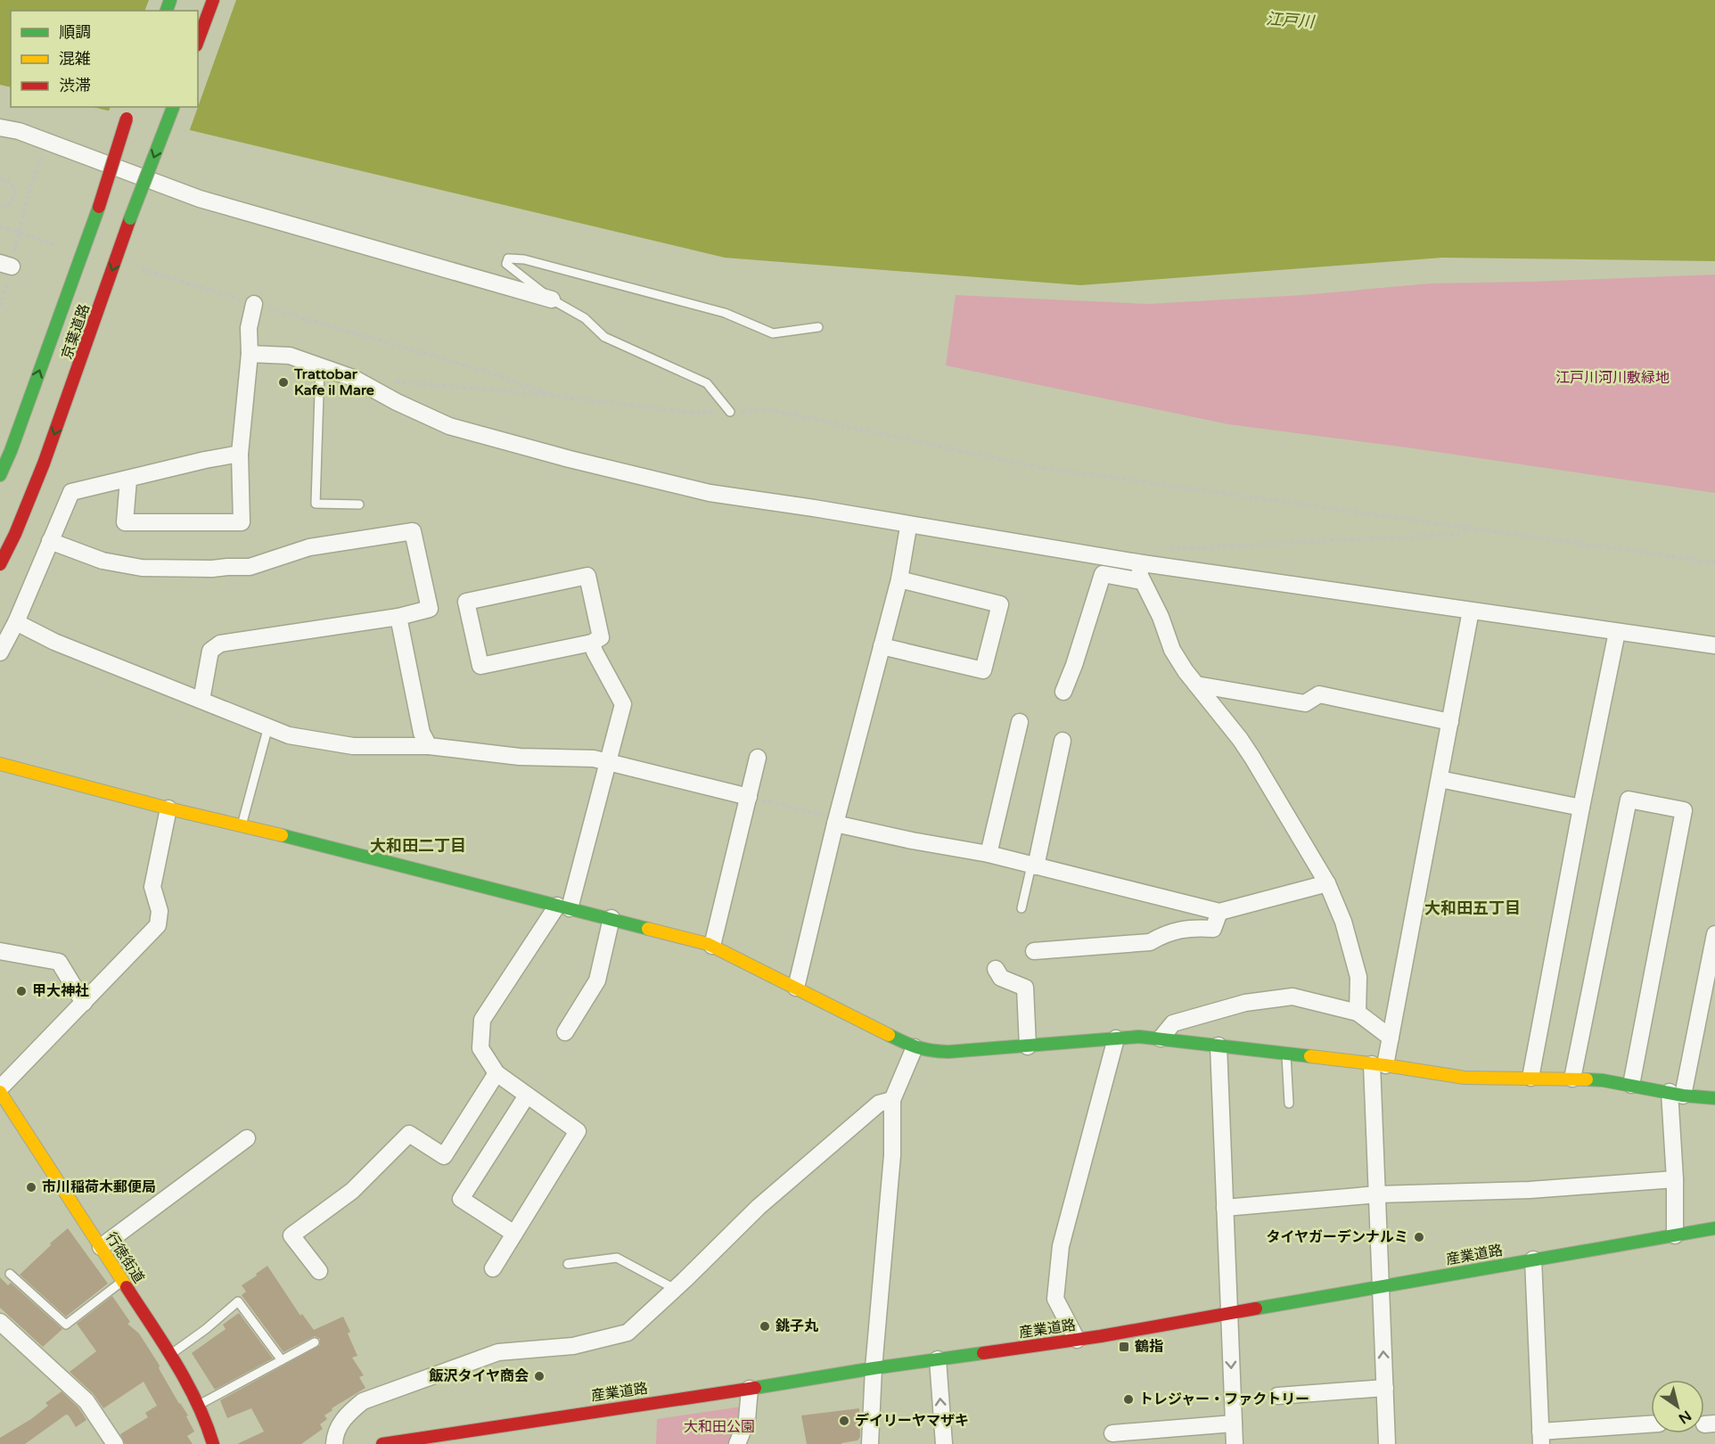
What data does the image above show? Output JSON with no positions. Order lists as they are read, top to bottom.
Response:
{
  "streets": {
    "main road": ["京葉道路", "産業道路", "行徳街道"]
  },
  "districts": ["大和田二丁目", "大和田五丁目"],
  "water": ["江戸川"],
  "parks": ["江戸川河川敷緑地", "大和田公園"],
  "places": {
    "other": [
      "Trattobar Kafe il Mare",
      "甲大神社",
      "市川稲荷木郵便局",
      "タイヤガーデンナルミ",
      "銚子丸",
      "飯沢タイヤ商会",
      "トレジャー・ファクトリー",
      "デイリーヤマザキ"
    ],
    "transit": ["鶴指"]
  },
  "legend": ["順調", "混雑", "渋滞"],
  "north": "bottom right"
}
